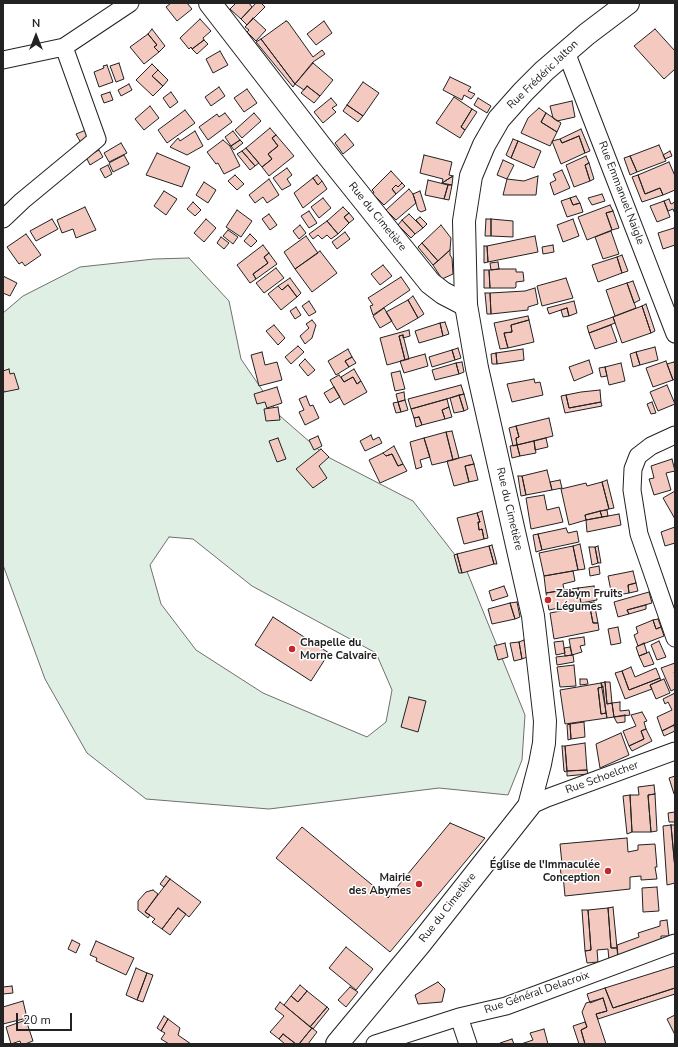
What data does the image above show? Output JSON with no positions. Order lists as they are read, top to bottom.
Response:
{
  "streets": {
    "main road": ["Rue Frédéric Jalton", "Rue du Cimetière"],
    "street": ["Rue Emmanuel Naigle", "Rue Schoelcher", "Rue Général Delacroix"]
  },
  "crossings": [
    ["Rue Frédéric Jalton", "Rue Emmanuel Naigle"],
    ["Rue Frédéric Jalton", "Rue du Cimetière"],
    ["Rue du Cimetière", "Rue Schoelcher"]
  ],
  "places": [
    "Zabym Fruits Légumes",
    "Chapelle du Morne Calvaire",
    "Église de l'Immaculée Conception",
    "Mairie des Abymes"
  ],
  "scale_bar": "20 m",
  "north": "top"
}
